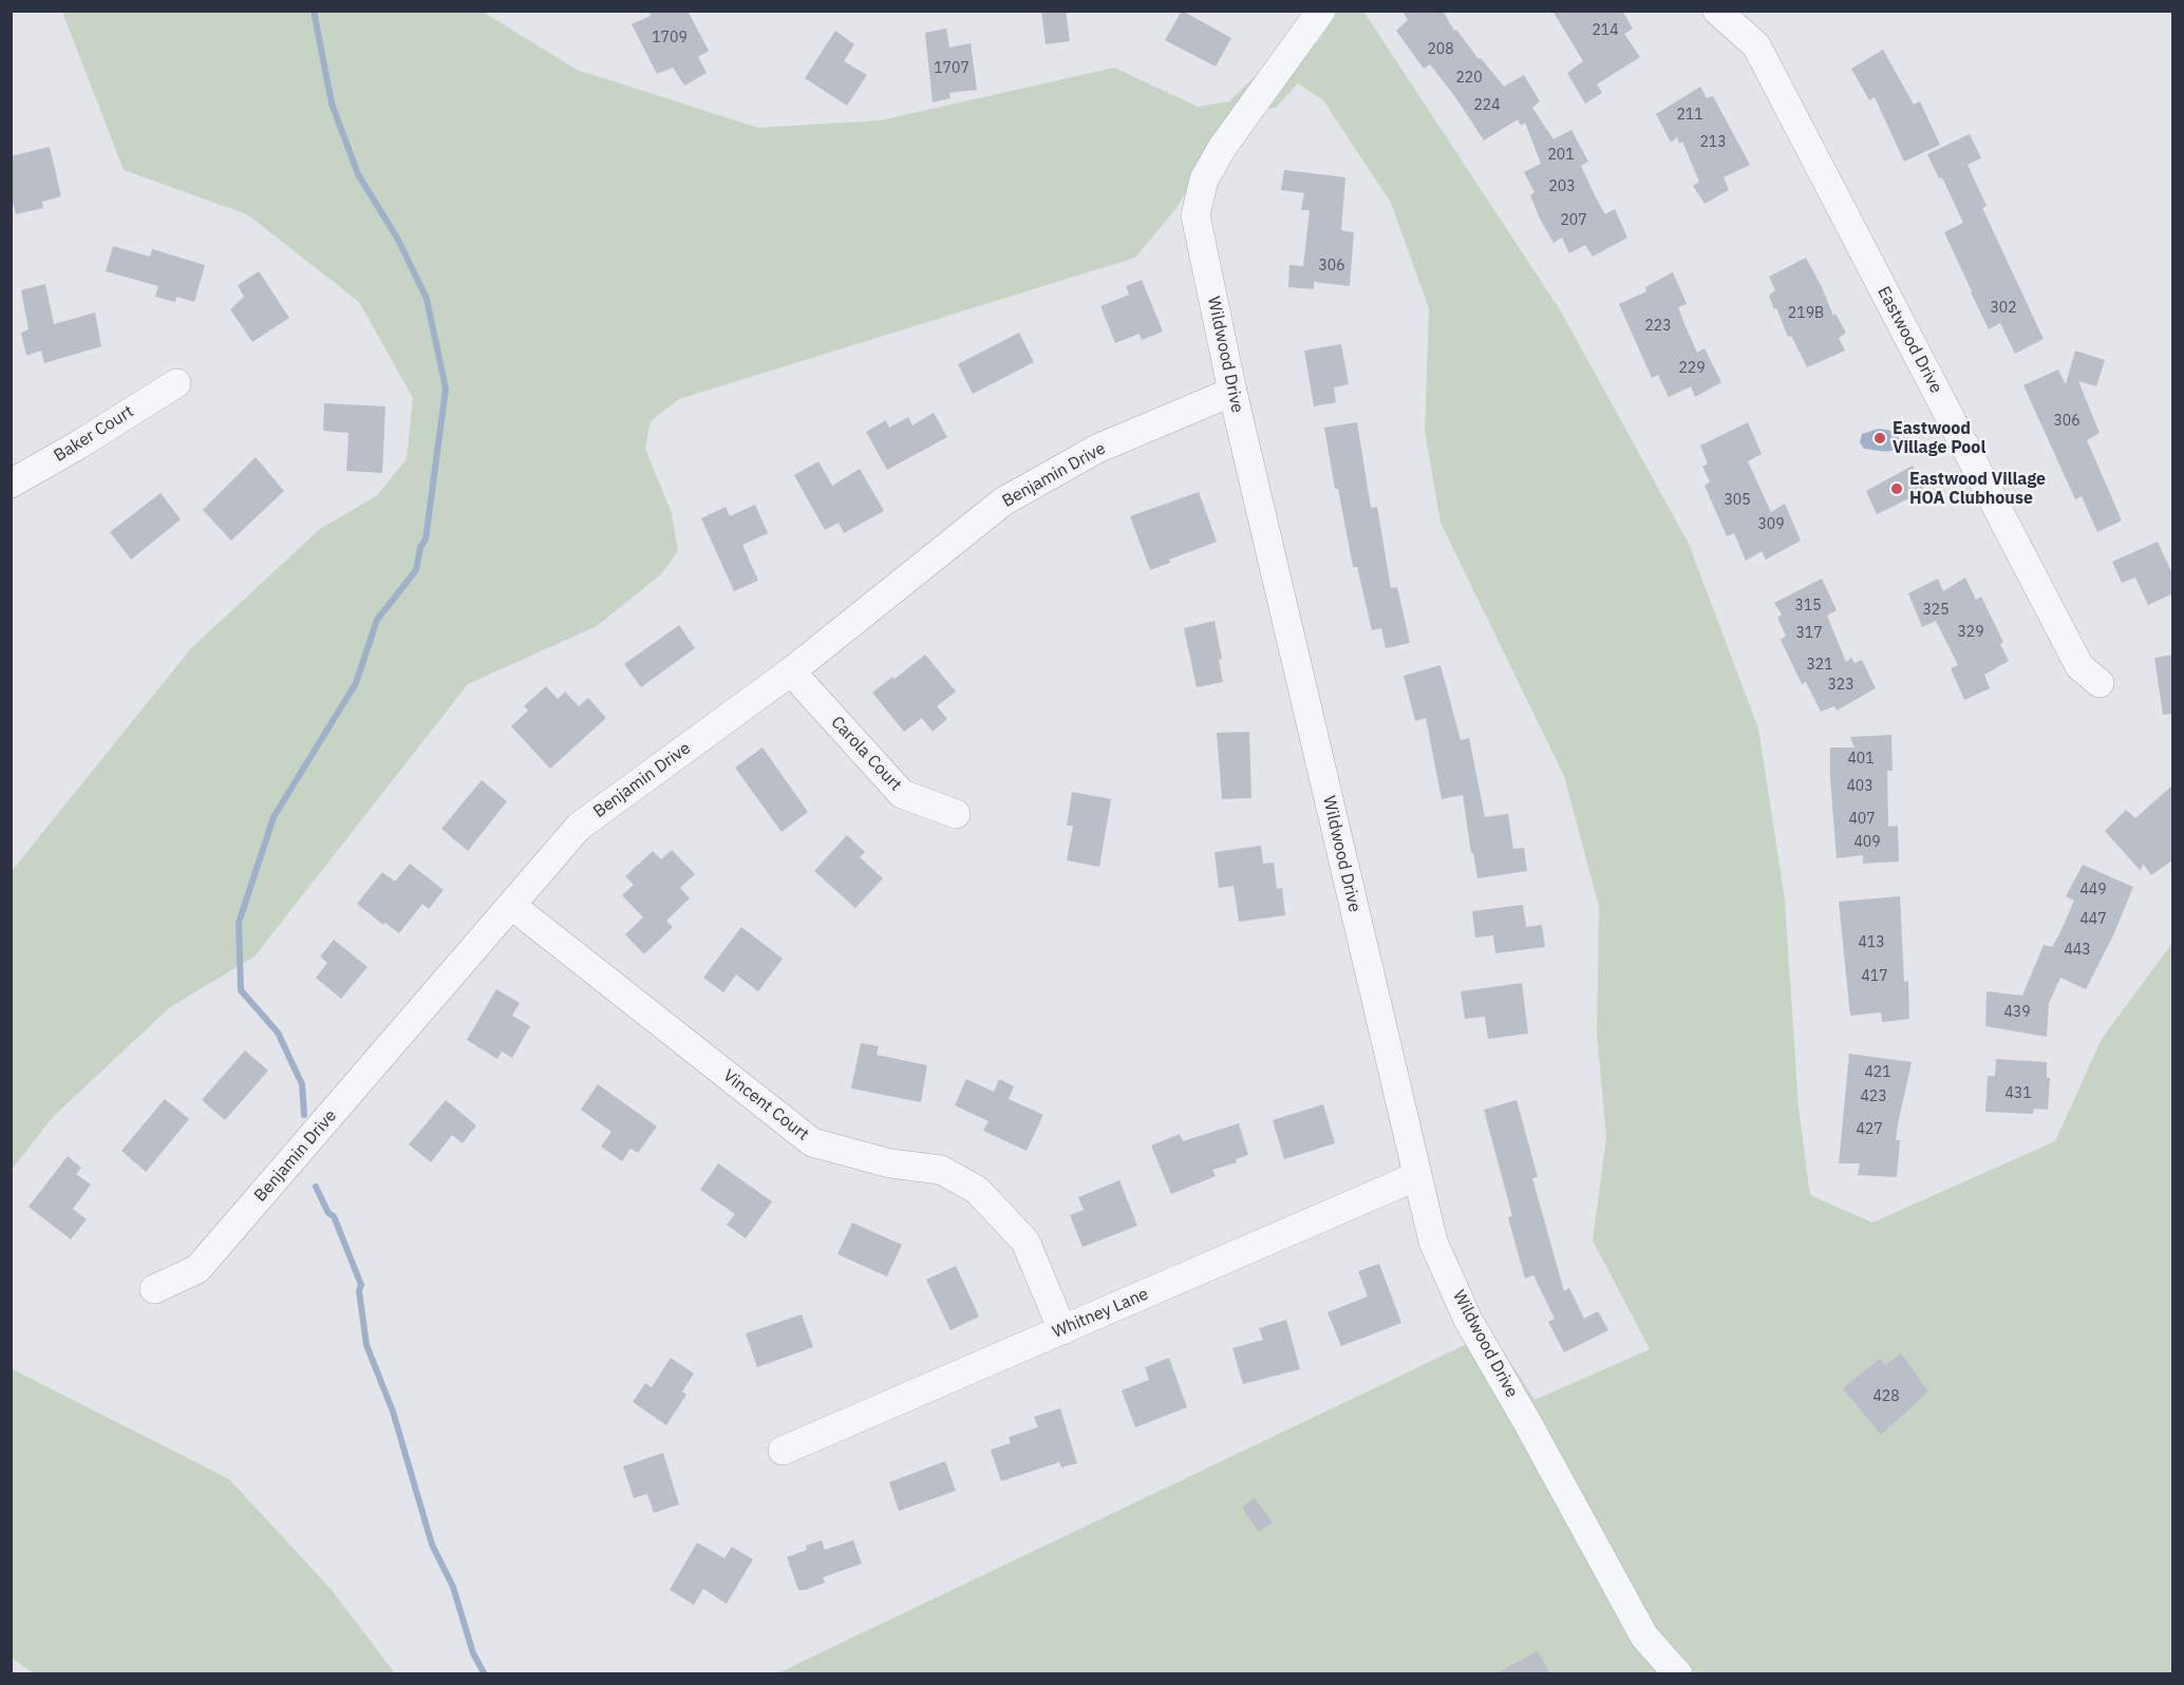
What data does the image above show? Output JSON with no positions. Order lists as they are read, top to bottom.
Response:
{
  "streets": {
    "street": [
      "Eastwood Drive",
      "Wildwood Drive",
      "Baker Court",
      "Benjamin Drive",
      "Carola Court",
      "Vincent Court",
      "Whitney Lane"
    ]
  },
  "crossings": [
    ["Wildwood Drive", "Benjamin Drive"],
    ["Wildwood Drive", "Whitney Lane"],
    ["Benjamin Drive", "Carola Court"],
    ["Benjamin Drive", "Vincent Court"],
    ["Vincent Court", "Whitney Lane"]
  ],
  "places": ["Eastwood Village Pool", "Eastwood Village HOA Clubhouse"],
  "house_numbers": [
    "214",
    "1709",
    "208",
    "1707",
    "220",
    "224",
    "211",
    "213",
    "201",
    "203",
    "207",
    "306",
    "302",
    "219B",
    "223",
    "229",
    "306",
    "305",
    "309",
    "315",
    "325",
    "329",
    "317",
    "321",
    "323",
    "401",
    "403",
    "407",
    "409",
    "449",
    "447",
    "413",
    "443",
    "417",
    "439",
    "421",
    "431",
    "423",
    "427",
    "428"
  ]
}
